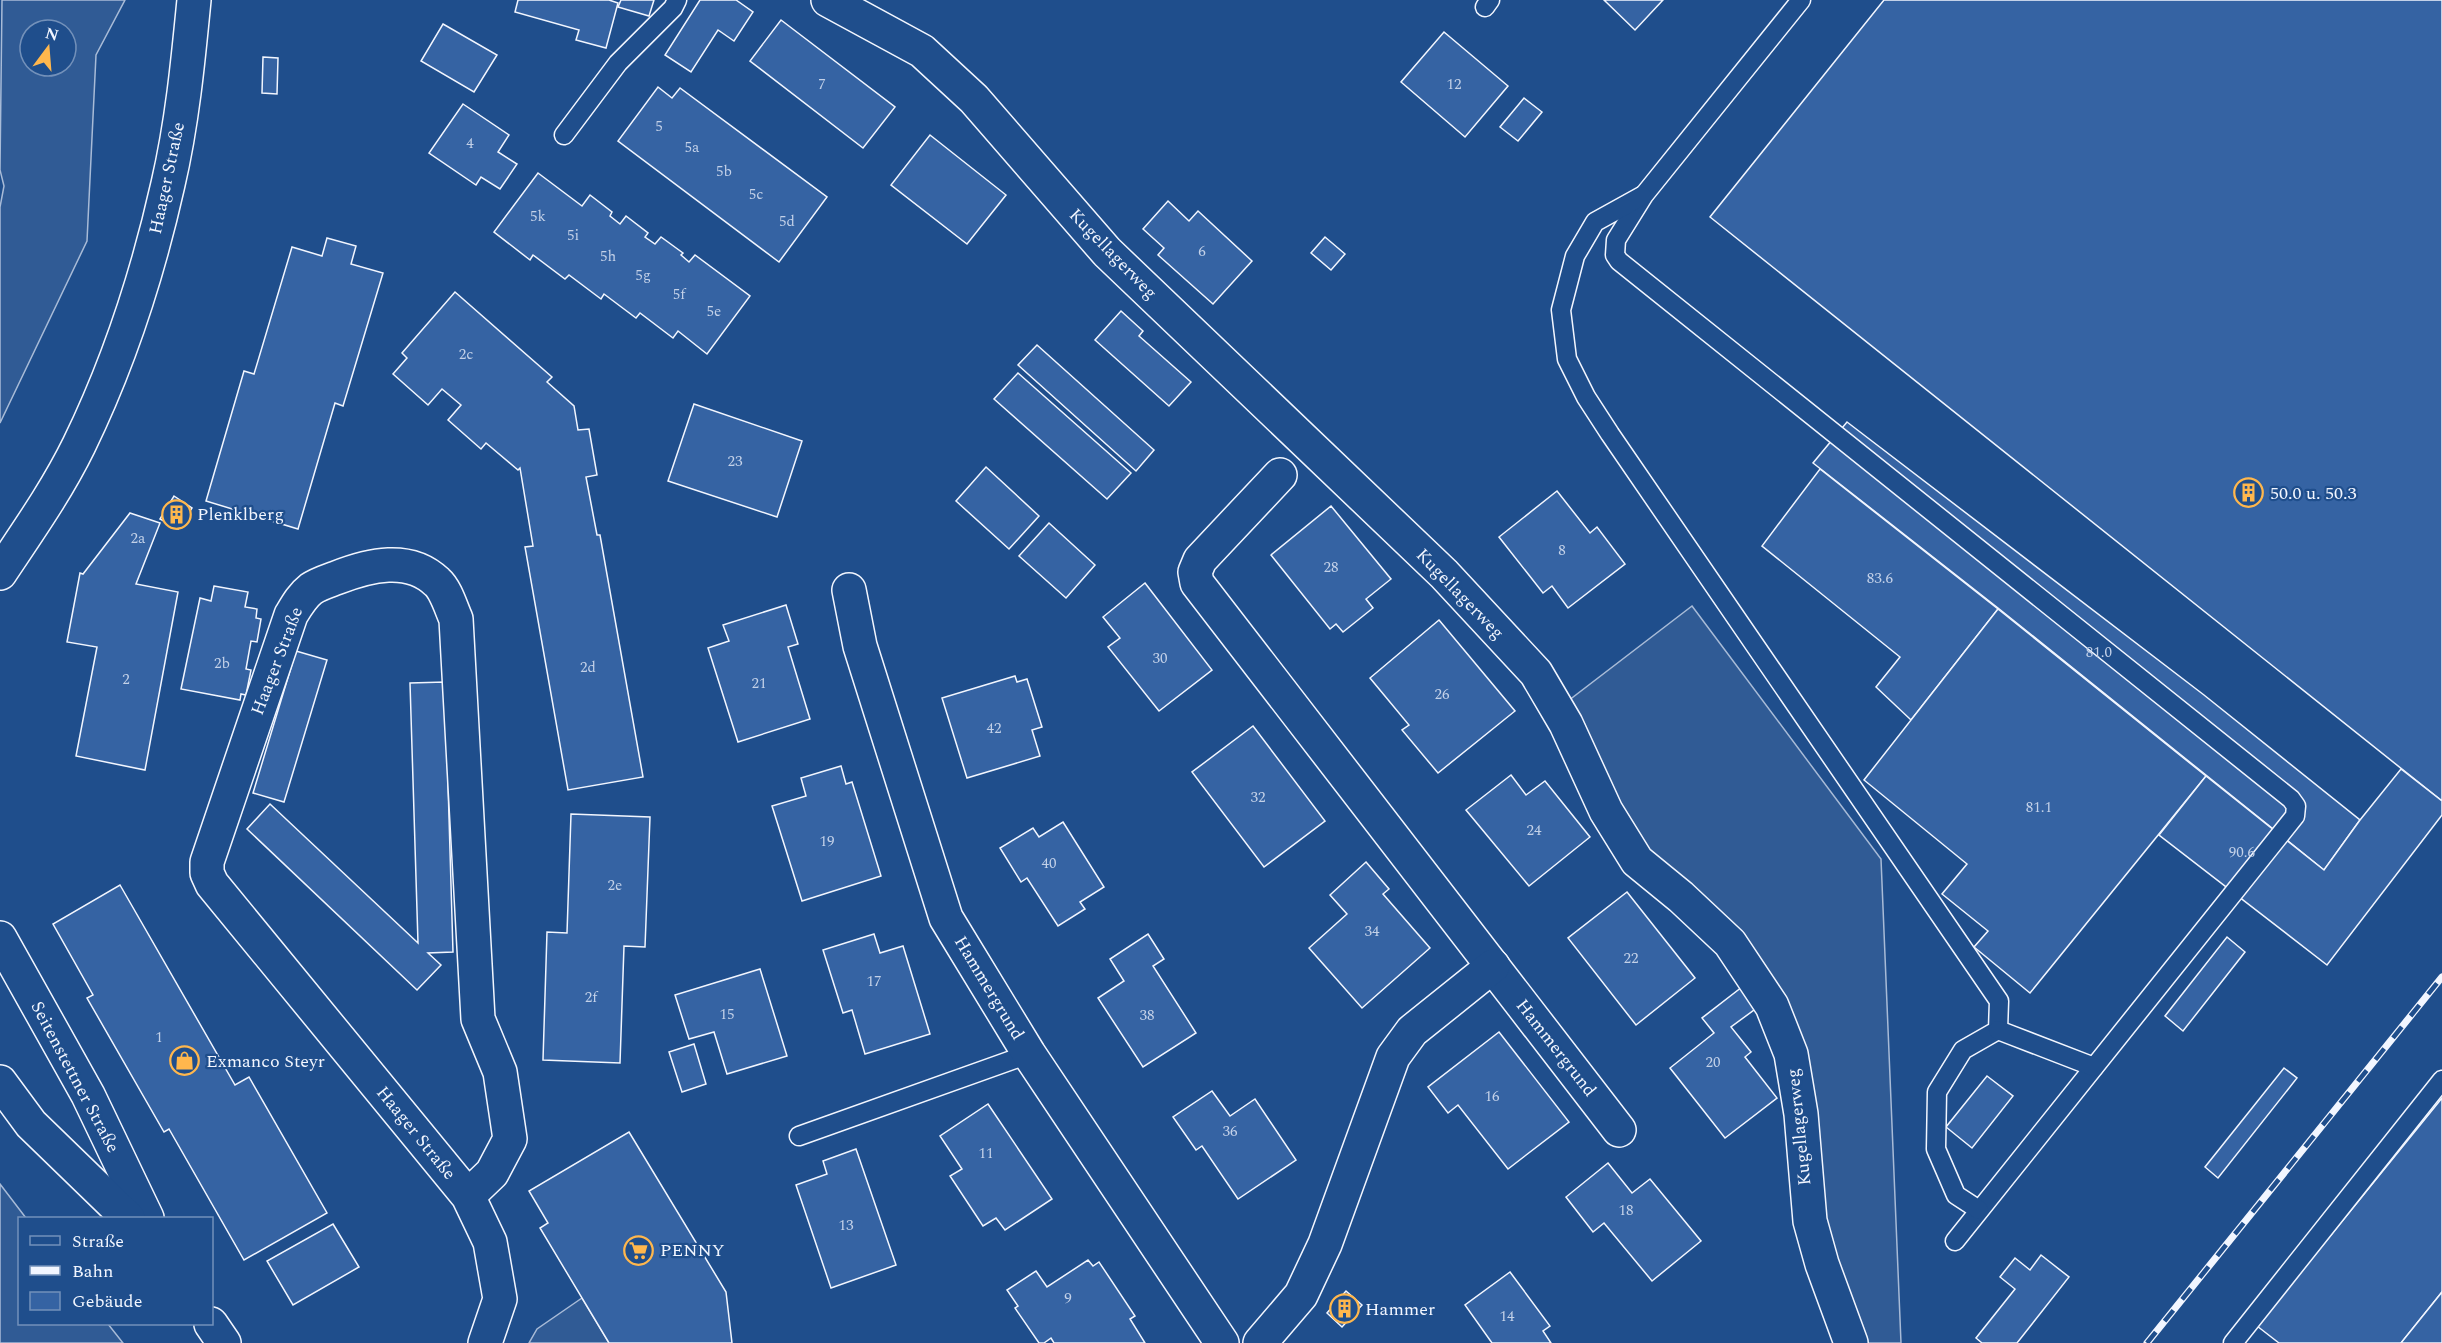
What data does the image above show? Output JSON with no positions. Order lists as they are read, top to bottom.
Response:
{
  "streets": {
    "street": [
      "Haager Straße",
      "Kugellagerweg",
      "Hammergrund",
      "Seitenstettner Straße"
    ]
  },
  "places": {
    "building": ["50.0 u. 50.3", "Plenklberg", "Hammer"],
    "shop": ["Exmanco Steyr"],
    "supermarket": ["PENNY"]
  },
  "house_numbers": [
    "7",
    "12",
    "5",
    "4",
    "5a",
    "5b",
    "5c",
    "5k",
    "5d",
    "5i",
    "6",
    "5h",
    "5g",
    "5f",
    "5e",
    "2c",
    "23",
    "2a",
    "8",
    "28",
    "83.6",
    "81.0",
    "30",
    "2b",
    "2d",
    "2",
    "21",
    "26",
    "42",
    "32",
    "81.1",
    "24",
    "19",
    "90.6",
    "40",
    "2e",
    "34",
    "22",
    "17",
    "2f",
    "15",
    "38",
    "1",
    "20",
    "16",
    "36",
    "11",
    "18",
    "13",
    "9",
    "14"
  ],
  "legend": ["Straße", "Bahn", "Gebäude"],
  "north": "top"
}
